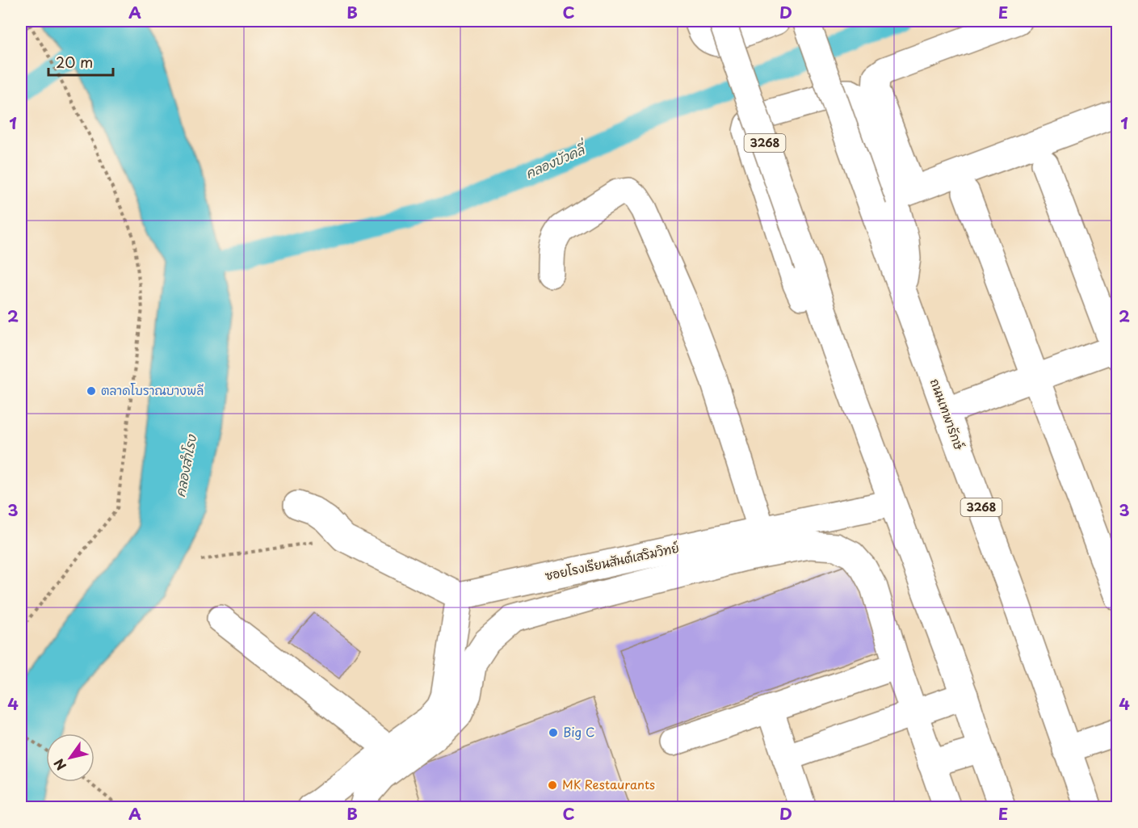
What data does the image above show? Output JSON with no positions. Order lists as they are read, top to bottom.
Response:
{
  "streets": {
    "street": ["3268", "ถนนเทพารักษ์", "ซอยโรงเรียนสันต์เสริมวิทย์"]
  },
  "crossings": [
    ["3268", "ซอยโรงเรียนสันต์เสริมวิทย์"]
  ],
  "water": ["คลองบัวคลี่", "คลองสำโรง"],
  "places": ["ตลาดโบราณบางพลี", "Big C", "MK Restaurants"],
  "scale_bar": "20 m",
  "north": "bottom left",
  "grid": {
    "columns": [
      "A",
      "B",
      "C",
      "D",
      "E"
    ],
    "rows": [
      "1",
      "2",
      "3",
      "4"
    ]
  }
}
